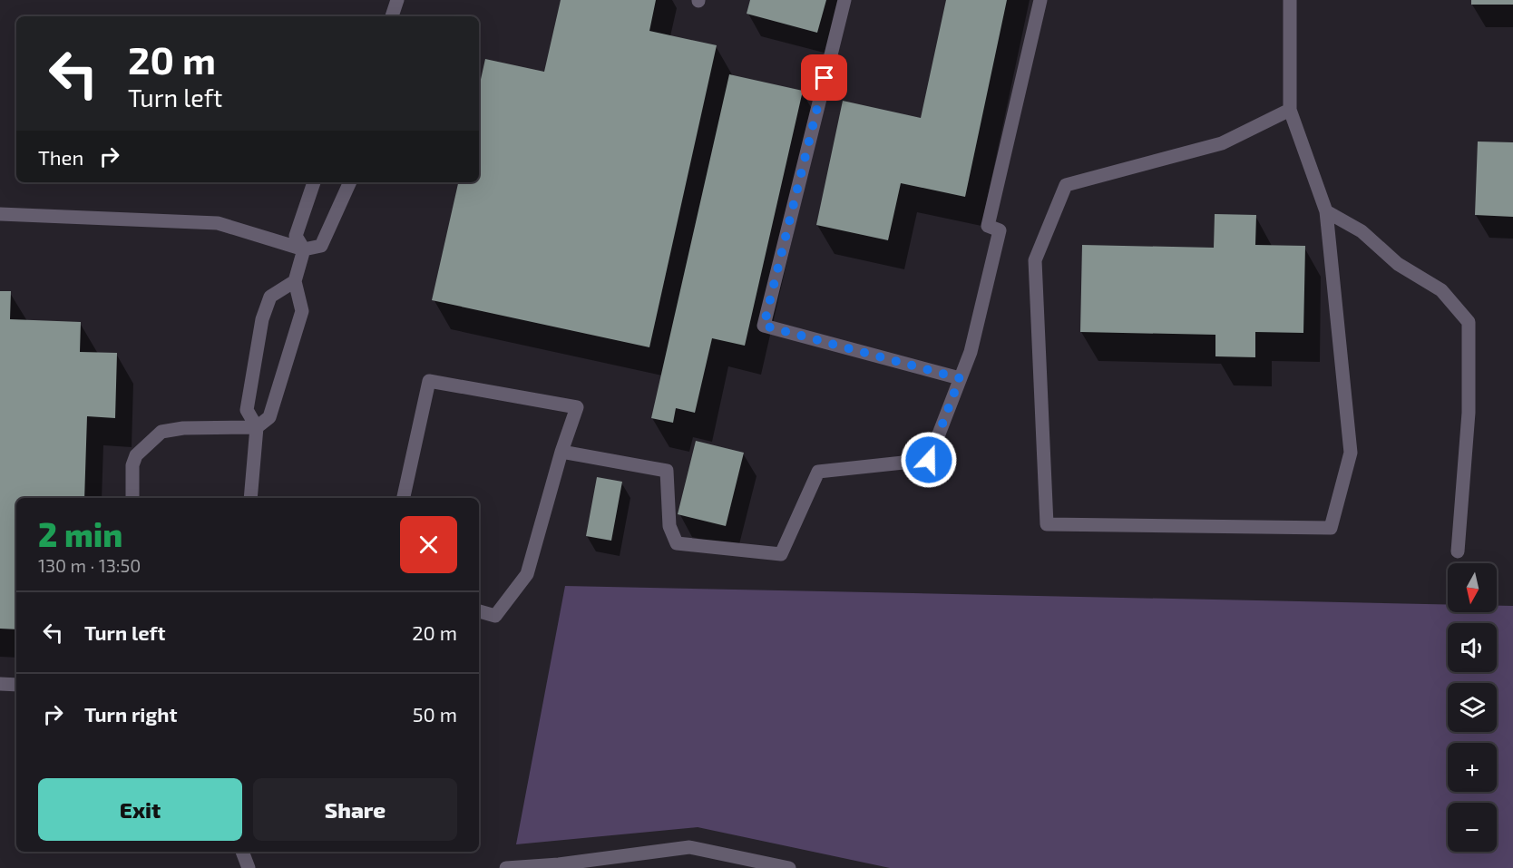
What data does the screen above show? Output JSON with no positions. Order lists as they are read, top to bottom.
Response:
{
  "north": "bottom",
  "page": {
    "turn": ["20 m", "Turn left"],
    "then": "Then",
    "heading": ["2 min", "130 m · 13:50"],
    "map_buttons": ["+", "−"],
    "list": [
      {
        "name": "Turn left",
        "value": "20 m"
      },
      {
        "name": "Turn right",
        "value": "50 m"
      }
    ],
    "buttons": ["Exit", "Share"]
  }
}
